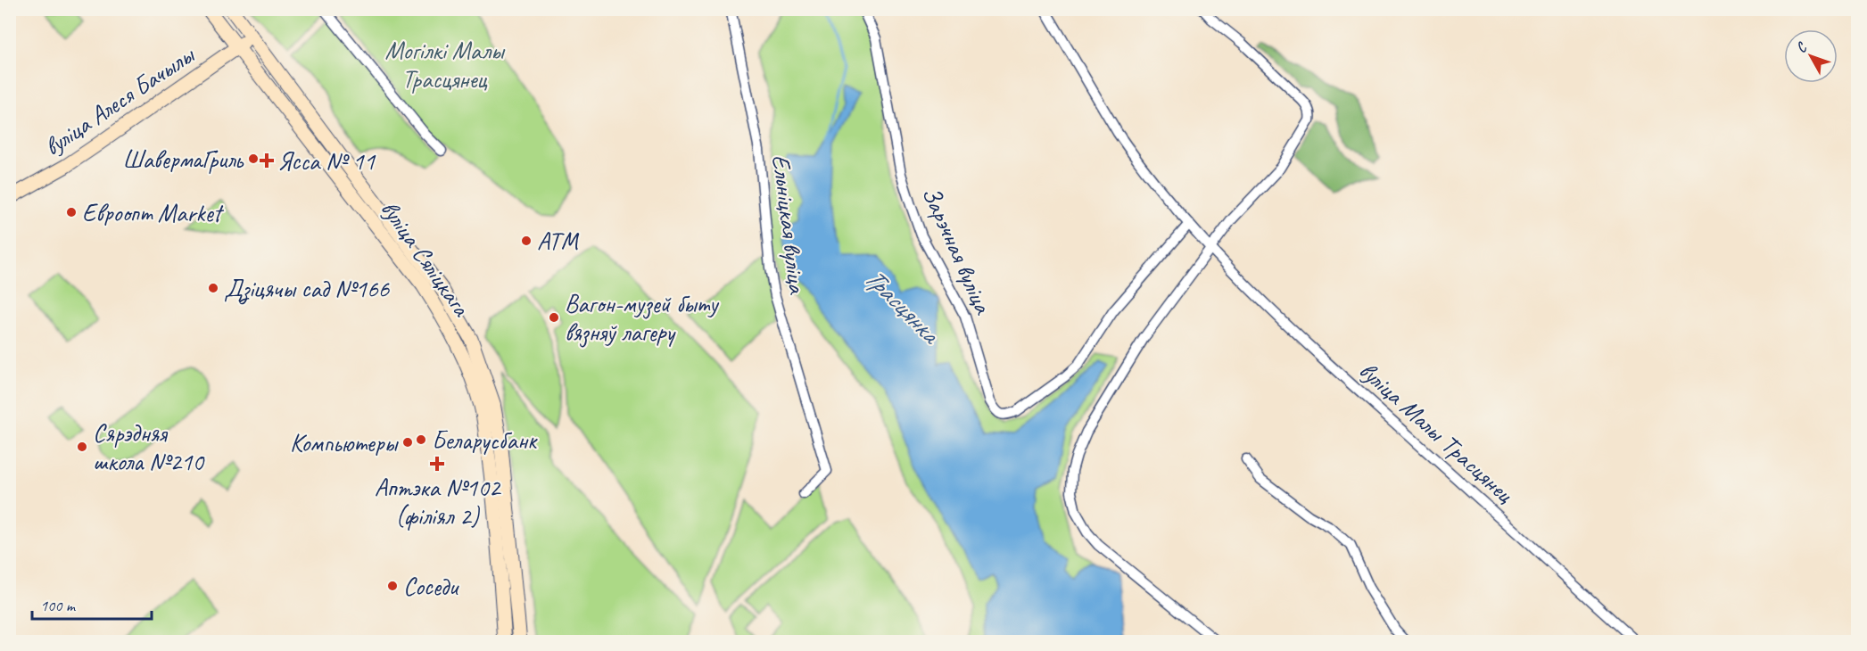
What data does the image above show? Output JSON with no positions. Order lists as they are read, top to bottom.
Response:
{
  "streets": {
    "main road": ["вуліца Алеся Бачылы", "вуліца Сяліцкага"],
    "street": ["Ельніцкая вуліца", "Зарэчная вуліца", "вуліца Малы Трасцянец"]
  },
  "crossings": [
    ["вуліца Алеся Бачылы", "вуліца Сяліцкага"],
    ["Зарэчная вуліца", "вуліца Малы Трасцянец"]
  ],
  "water": ["Трасцянка"],
  "parks": ["Могілкі Малы Трасцянец"],
  "places": {
    "other": [
      "ШавермаГриль",
      "Евроопт Market",
      "АТМ",
      "Дзіцячы сад №166",
      "Вагон-музей быту вязняў лагеру",
      "Беларусбанк",
      "Компьютеры",
      "Сярэдняя школа №210",
      "Соседи"
    ],
    "health": ["Ясса № 11", "Аптэка №102 (філіял 2)"]
  },
  "scale_bar": "100 m",
  "north": "top left"
}
